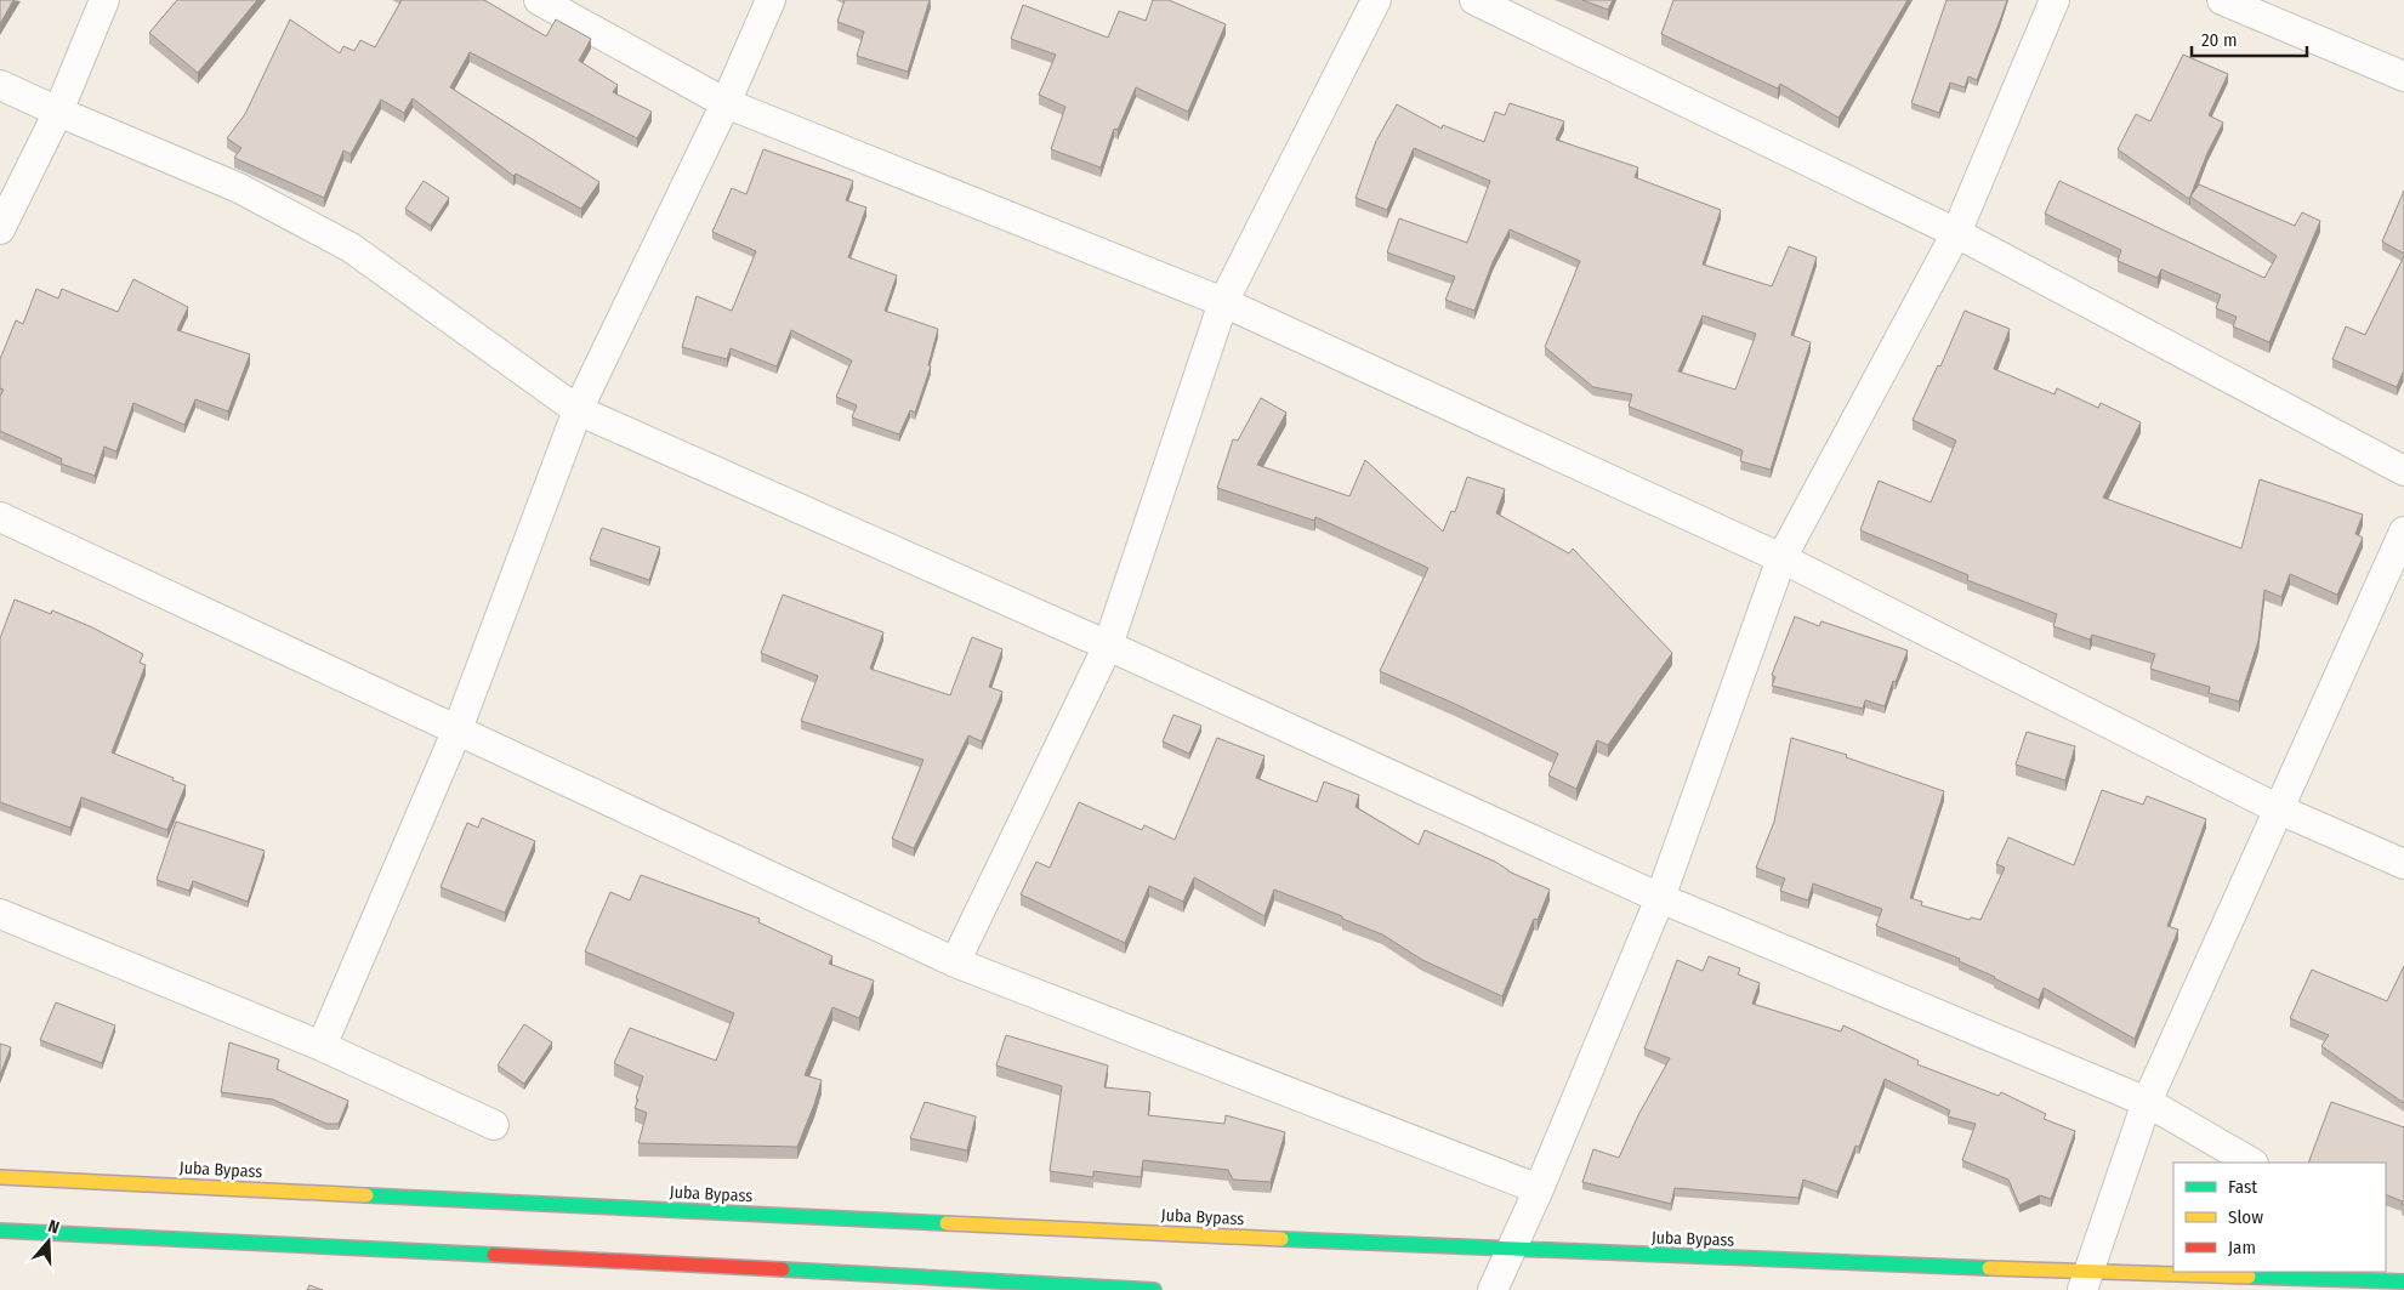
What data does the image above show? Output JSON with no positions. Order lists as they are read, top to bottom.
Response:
{
  "streets": {
    "main road": ["Juba Bypass"]
  },
  "legend": ["Fast", "Slow", "Jam"],
  "scale_bar": "20 m",
  "north": "top"
}
